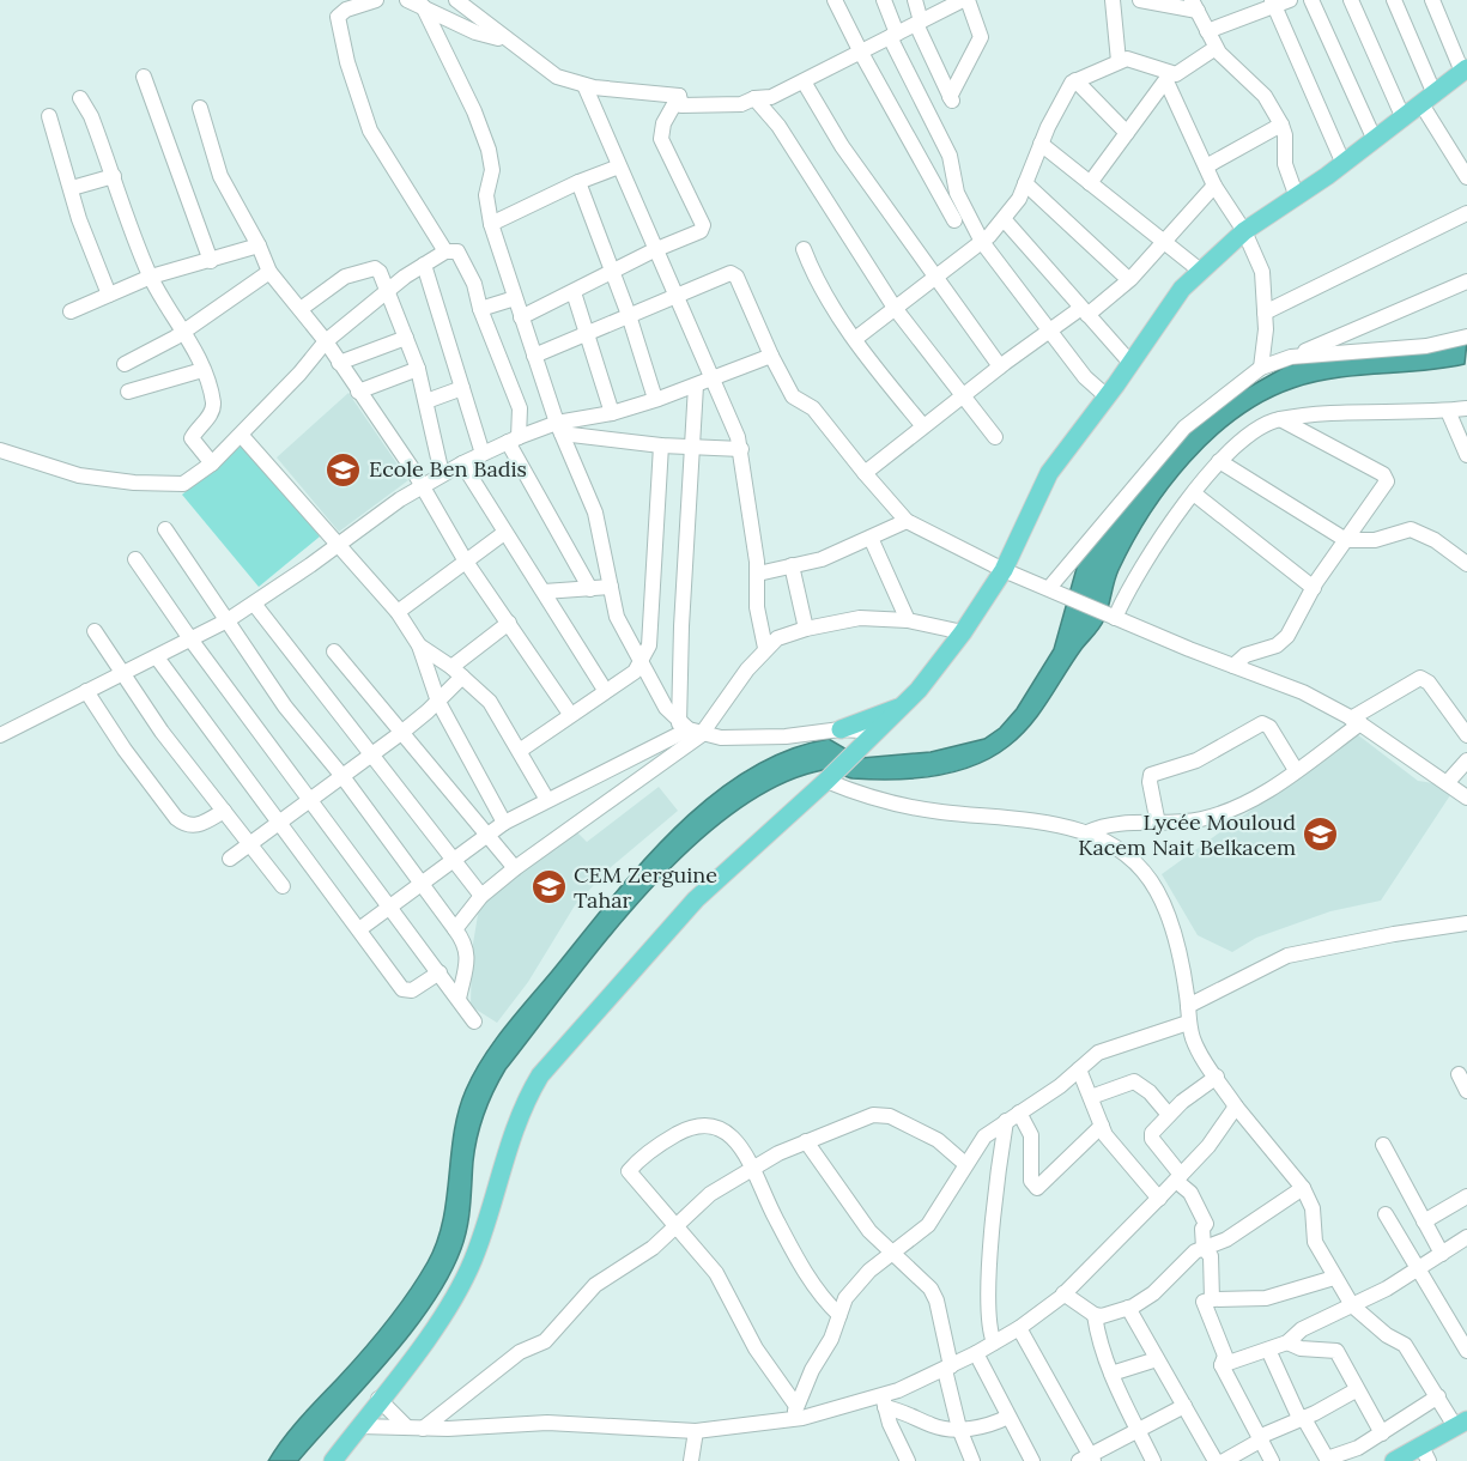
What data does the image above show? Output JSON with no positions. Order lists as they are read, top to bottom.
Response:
{
  "places": {
    "school or university": ["Ecole Ben Badis", "Lycée Mouloud Kacem Nait Belkacem", "CEM Zerguine Tahar"]
  }
}
